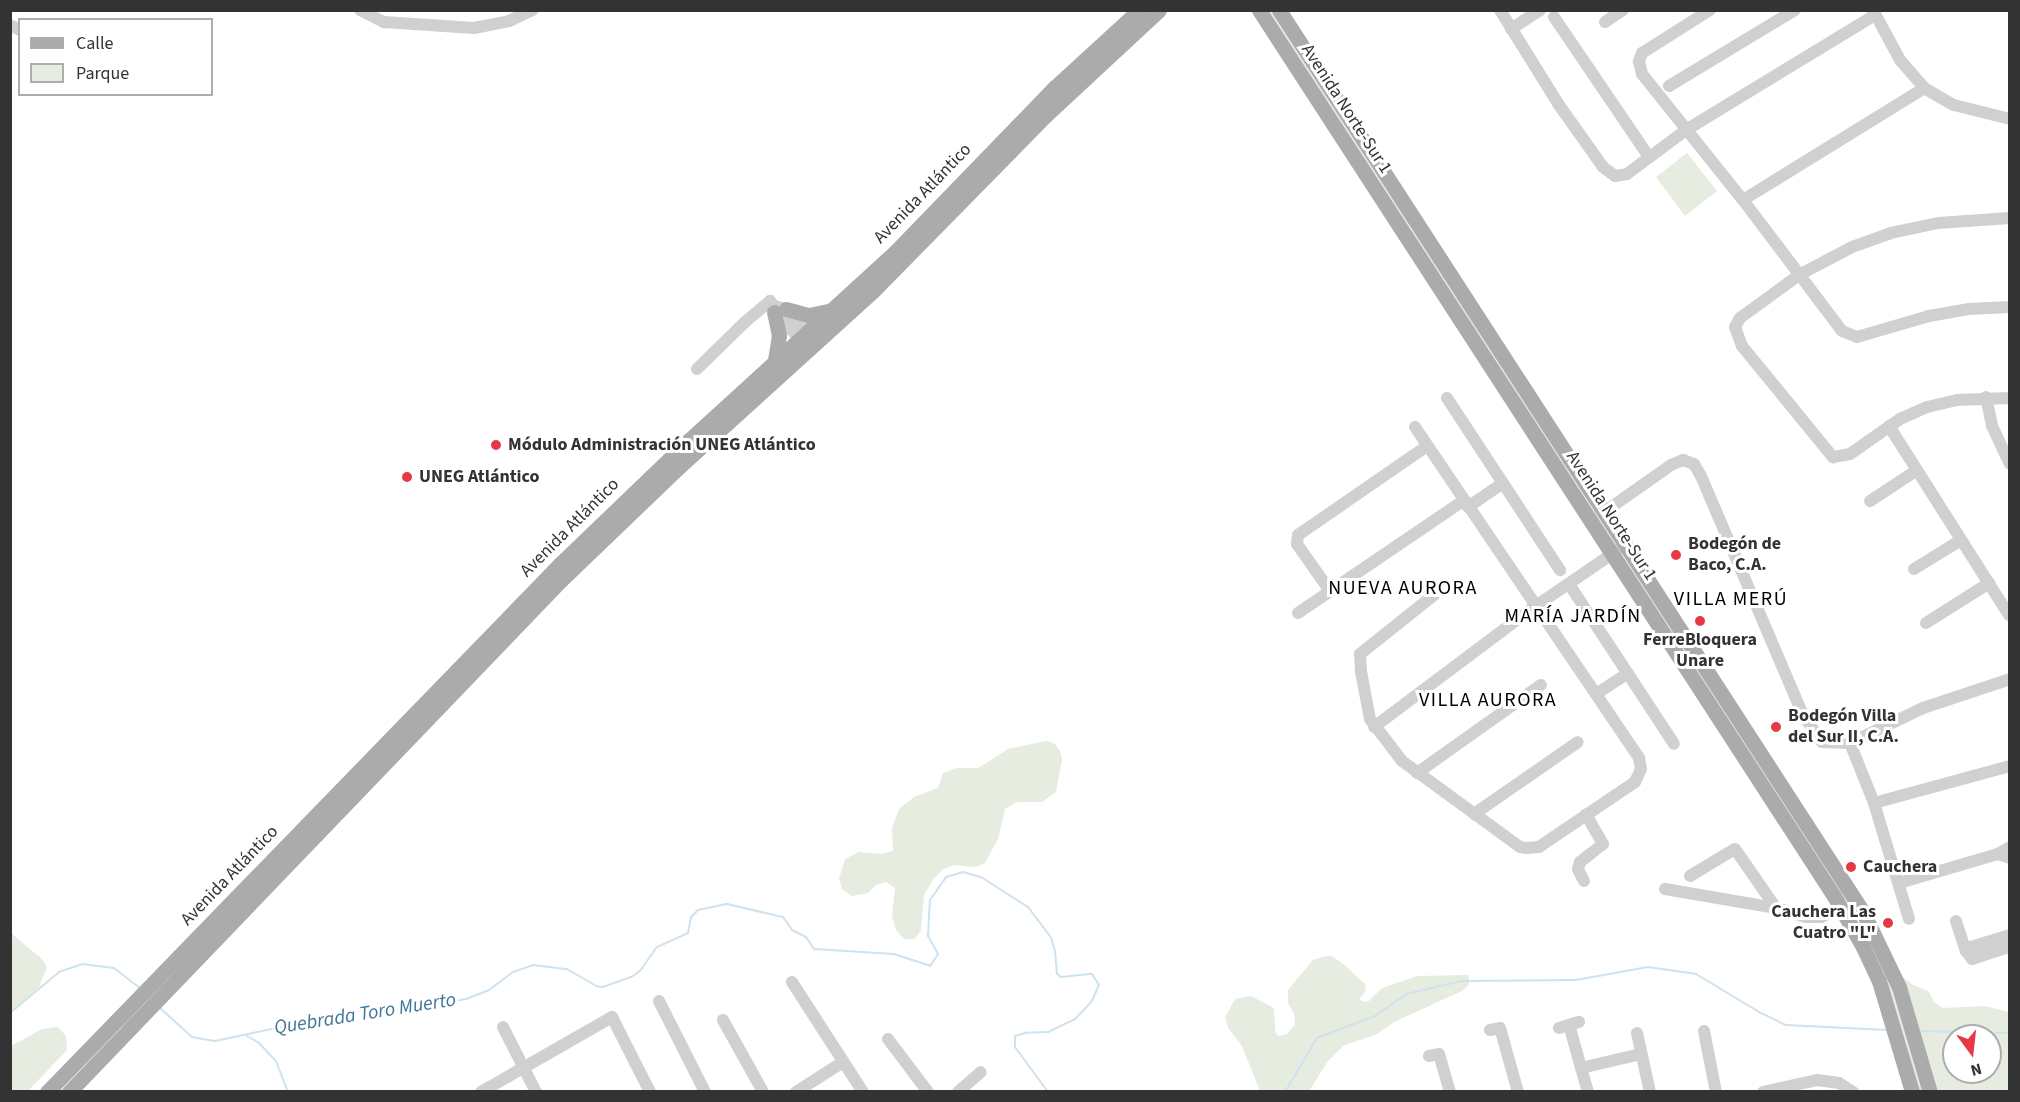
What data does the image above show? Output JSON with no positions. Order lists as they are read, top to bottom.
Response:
{
  "streets": {
    "main road": ["Avenida Norte-Sur 1", "Avenida Atlántico"]
  },
  "districts": [
    "NUEVA AURORA",
    "VILLA MERÚ",
    "MARÍA JARDÍN",
    "VILLA AURORA"
  ],
  "water": ["Quebrada Toro Muerto"],
  "places": [
    "Módulo Administración UNEG Atlántico",
    "UNEG Atlántico",
    "Bodegón de Baco, C.A.",
    "FerreBloquera Unare",
    "Bodegón Villa del Sur II, C.A.",
    "Cauchera",
    "Cauchera Las Cuatro \"L\""
  ],
  "legend": ["Calle", "Parque"],
  "north": "bottom"
}
